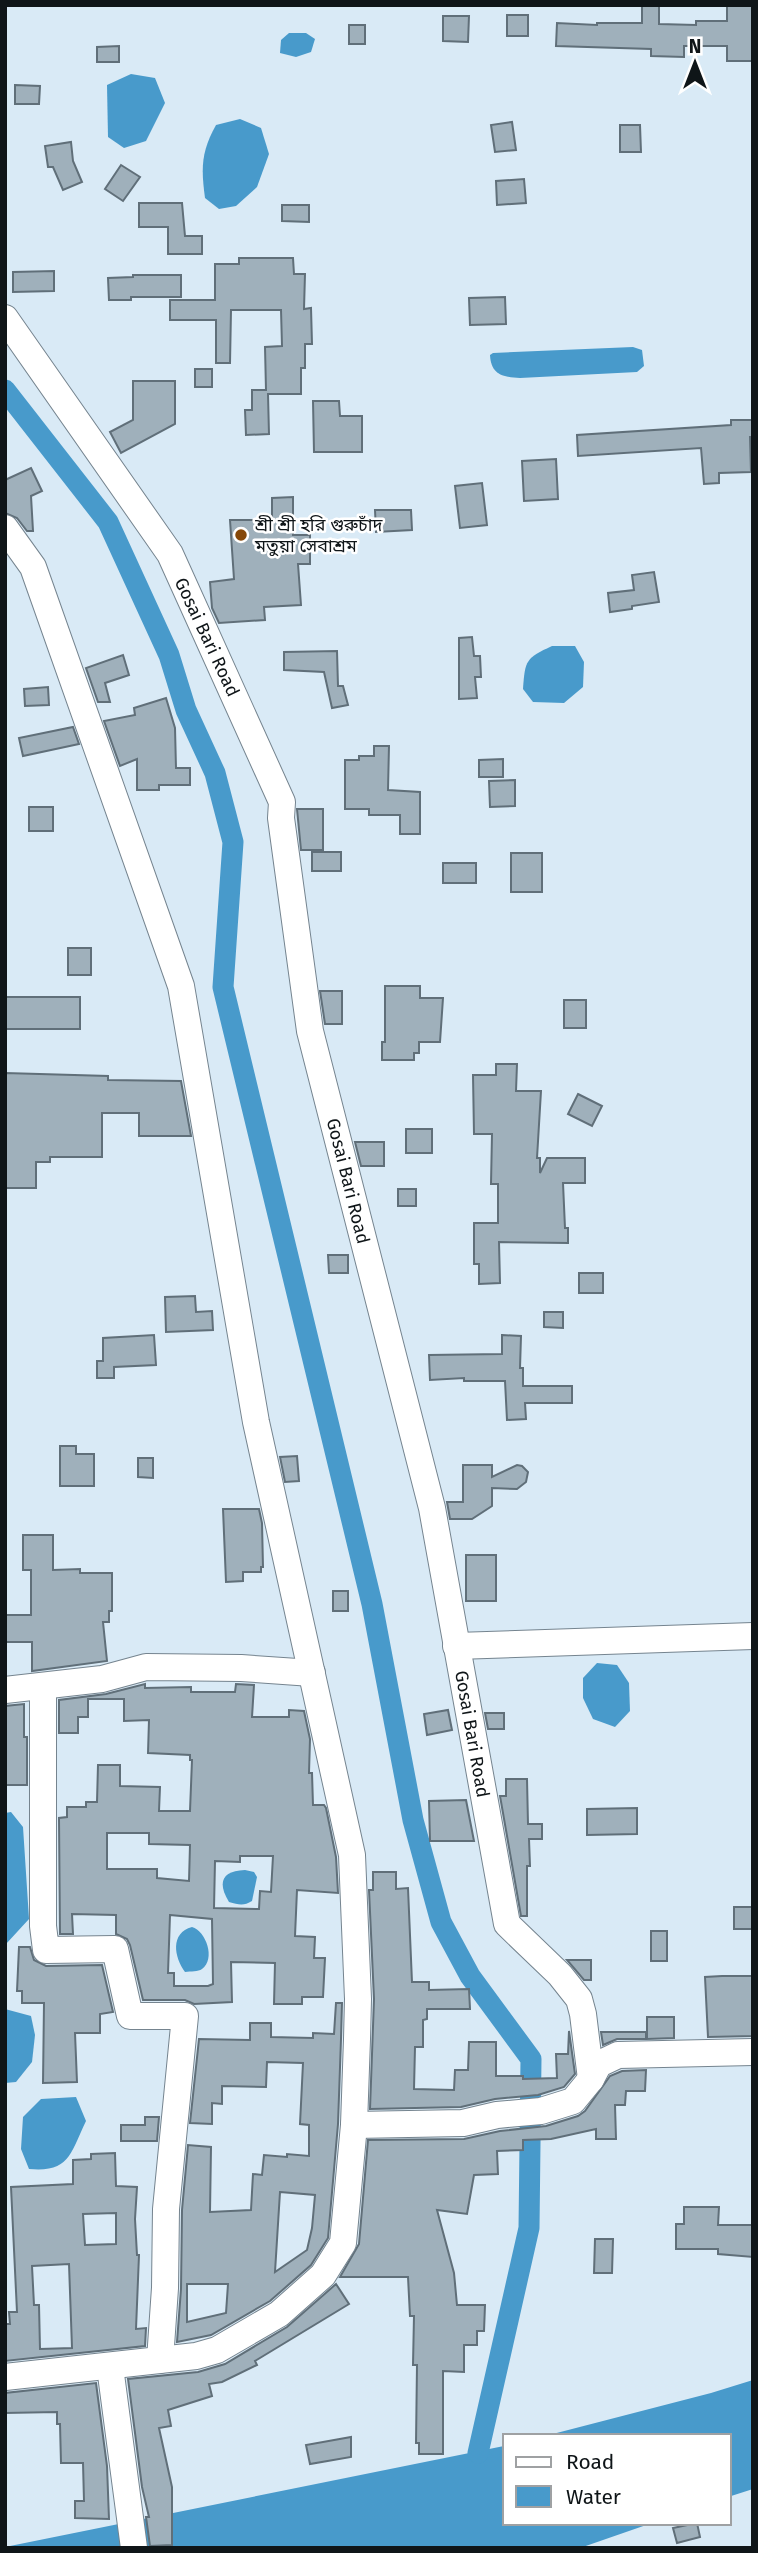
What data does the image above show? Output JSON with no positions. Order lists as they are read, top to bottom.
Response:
{
  "streets": {
    "street": ["Gosai Bari Road"]
  },
  "places": ["শ্রী শ্রী হরি গুরুচাঁদ মতুয়া সেবাশ্রম"],
  "legend": ["Road", "Water"],
  "north": "top"
}
